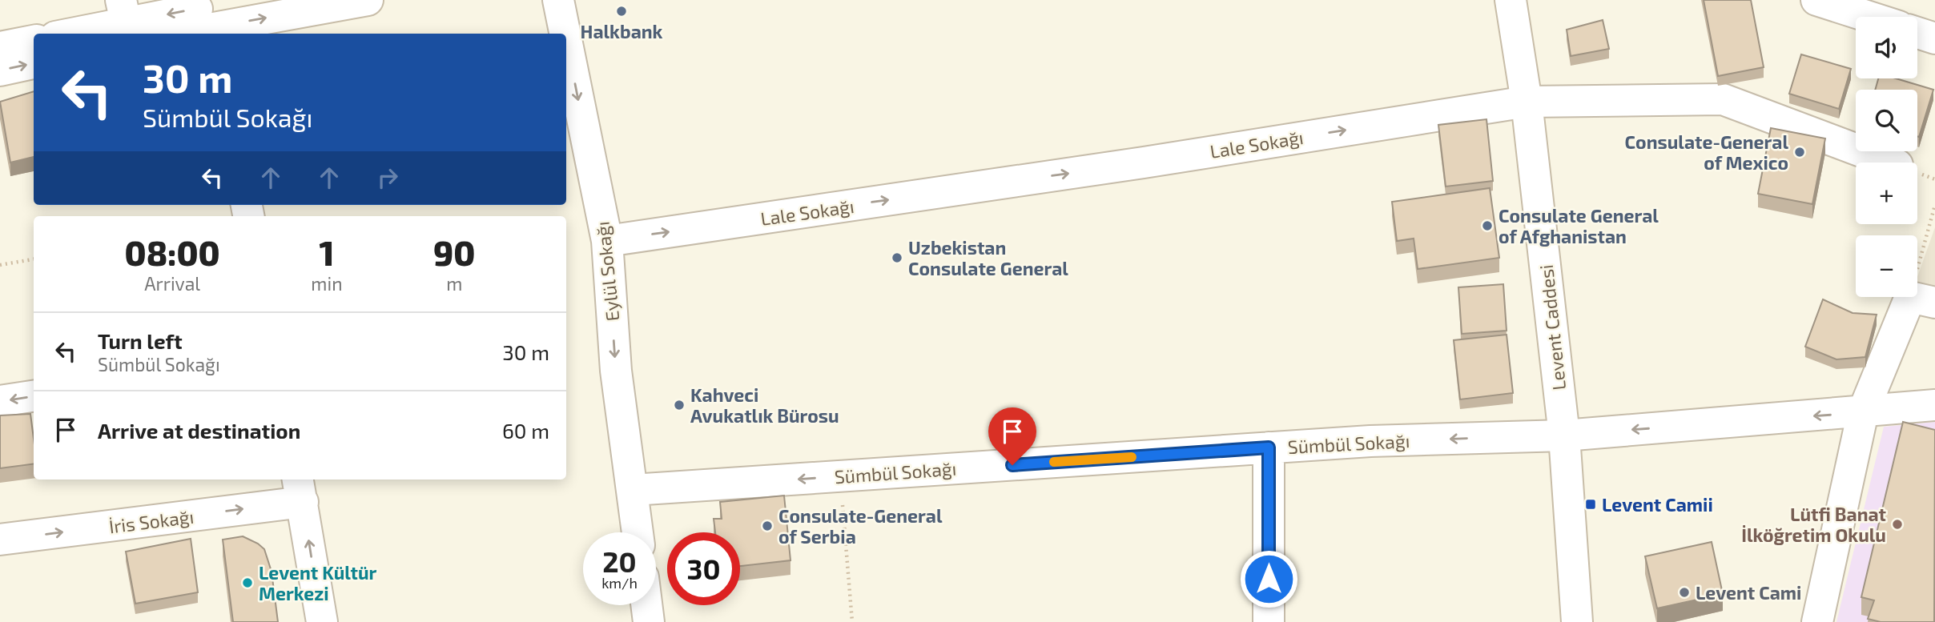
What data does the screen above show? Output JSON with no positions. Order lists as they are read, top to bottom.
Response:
{
  "streets": {
    "street": [
      "Lale Sokağı",
      "Eylül Sokağı",
      "Levent Caddesi",
      "Sümbül Sokağı",
      "İris Sokağı"
    ]
  },
  "crossings": [
    ["Lale Sokağı", "Eylül Sokağı"],
    ["Lale Sokağı", "Levent Caddesi"],
    ["Eylül Sokağı", "Sümbül Sokağı"],
    ["Levent Caddesi", "Sümbül Sokağı"]
  ],
  "one_way": [
    "Lale Sokağı",
    "Eylül Sokağı",
    "Sümbül Sokağı",
    "İris Sokağı"
  ],
  "places": {
    "other": [
      "Halkbank",
      "Consulate-General of Mexico",
      "Consulate General of Afghanistan",
      "Uzbekistan Consulate General",
      "Kahveci Avukatlık Bürosu",
      "Lütfi Banat İlköğretim Okulu",
      "Consulate-General of Serbia",
      "Levent Kültür Merkezi",
      "Levent Cami"
    ],
    "transit": ["Levent Camii"]
  },
  "page": {
    "map_buttons": ["+", "−"],
    "turn": ["30 m", "Sümbül Sokağı"],
    "eta": [
      "08:00",
      "Arrival",
      "1",
      "min",
      "90",
      "m"
    ],
    "list": [
      {
        "name": "Turn left",
        "note": "Sümbül Sokağı",
        "value": "30 m"
      },
      {
        "name": "Arrive at destination",
        "value": "60 m"
      }
    ],
    "speed": "20 km/h",
    "limit": "30"
  }
}
